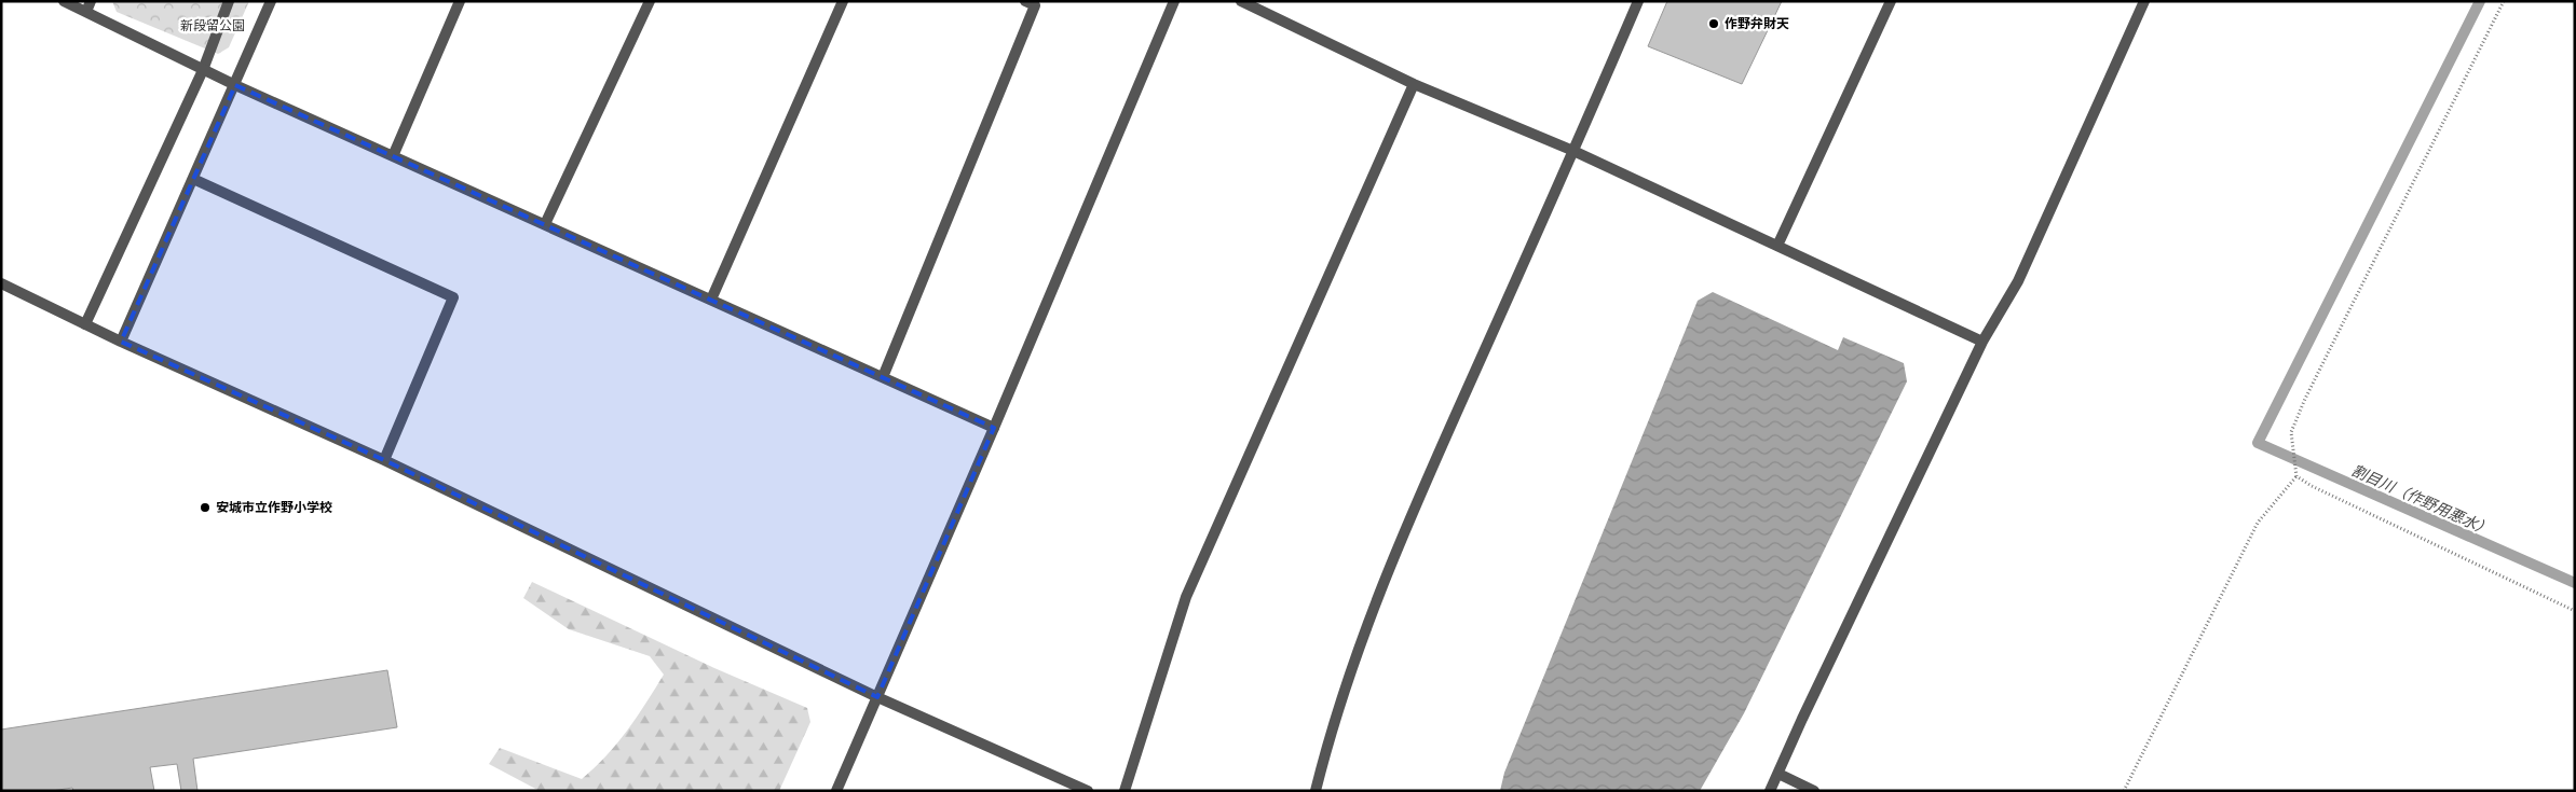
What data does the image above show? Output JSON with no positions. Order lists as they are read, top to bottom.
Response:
{
  "water": ["割目川（作野用悪水）"],
  "parks": ["新段留公園"],
  "places": ["作野弁財天", "安城市立作野小学校"]
}
